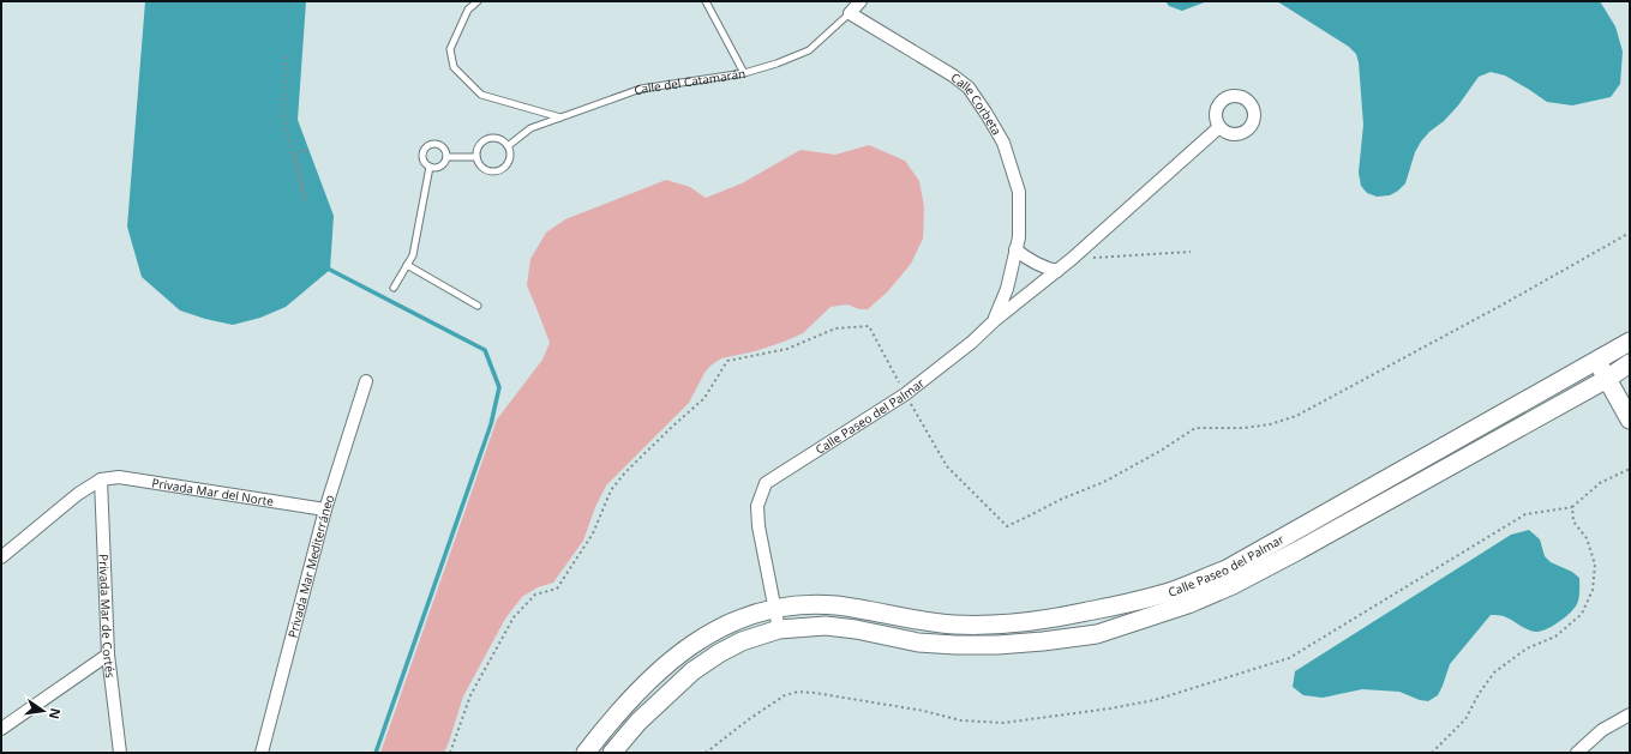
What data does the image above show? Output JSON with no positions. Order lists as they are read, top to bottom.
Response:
{
  "streets": {
    "street": [
      "Calle del Catamarán",
      "Calle Corbeta",
      "Calle Paseo del Palmar",
      "Privada Mar del Norte",
      "Privada Mar Mediterráneo",
      "Privada Mar de Cortés"
    ]
  },
  "crossings": [
    ["Calle del Catamarán", "Calle Corbeta"],
    ["Calle Corbeta", "Calle Paseo del Palmar"],
    ["Privada Mar del Norte", "Privada Mar Mediterráneo"],
    ["Privada Mar del Norte", "Privada Mar de Cortés"]
  ],
  "north": "right"
}
